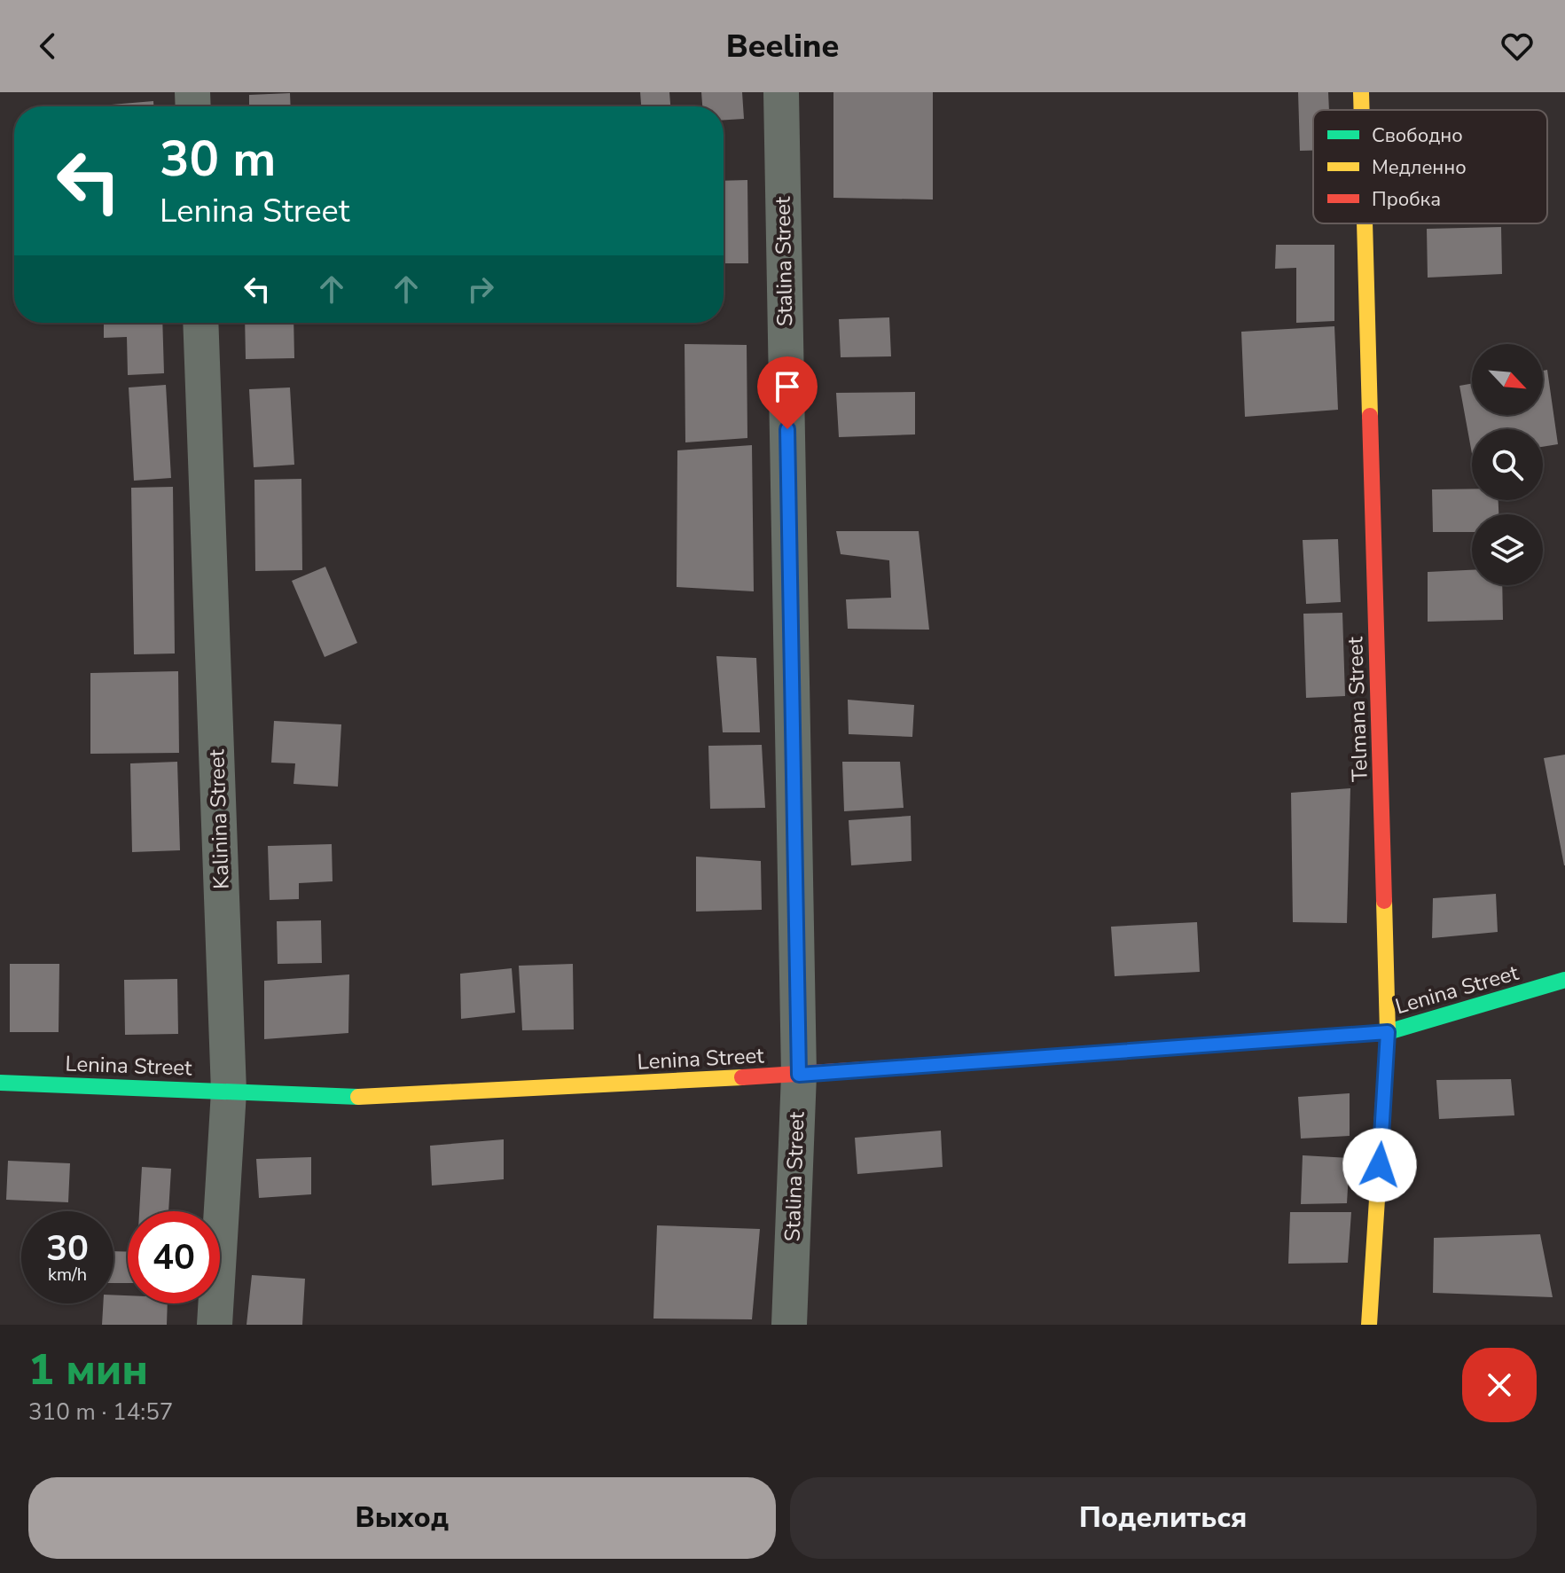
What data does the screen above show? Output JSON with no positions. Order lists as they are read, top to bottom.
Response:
{
  "streets": {
    "street": [
      "Stalina Street",
      "Telmana Street",
      "Kalinina Street",
      "Lenina Street"
    ]
  },
  "crossings": [
    ["Stalina Street", "Lenina Street"],
    ["Telmana Street", "Lenina Street"],
    ["Kalinina Street", "Lenina Street"]
  ],
  "legend": ["Свободно", "Медленно", "Пробка"],
  "north": "bottom right",
  "page": {
    "header": "Beeline",
    "turn": ["30 m", "Lenina Street"],
    "speed": "30 km/h",
    "limit": "40",
    "heading": ["1 мин", "310 m · 14:57"],
    "buttons": ["Выход", "Поделиться"]
  }
}
